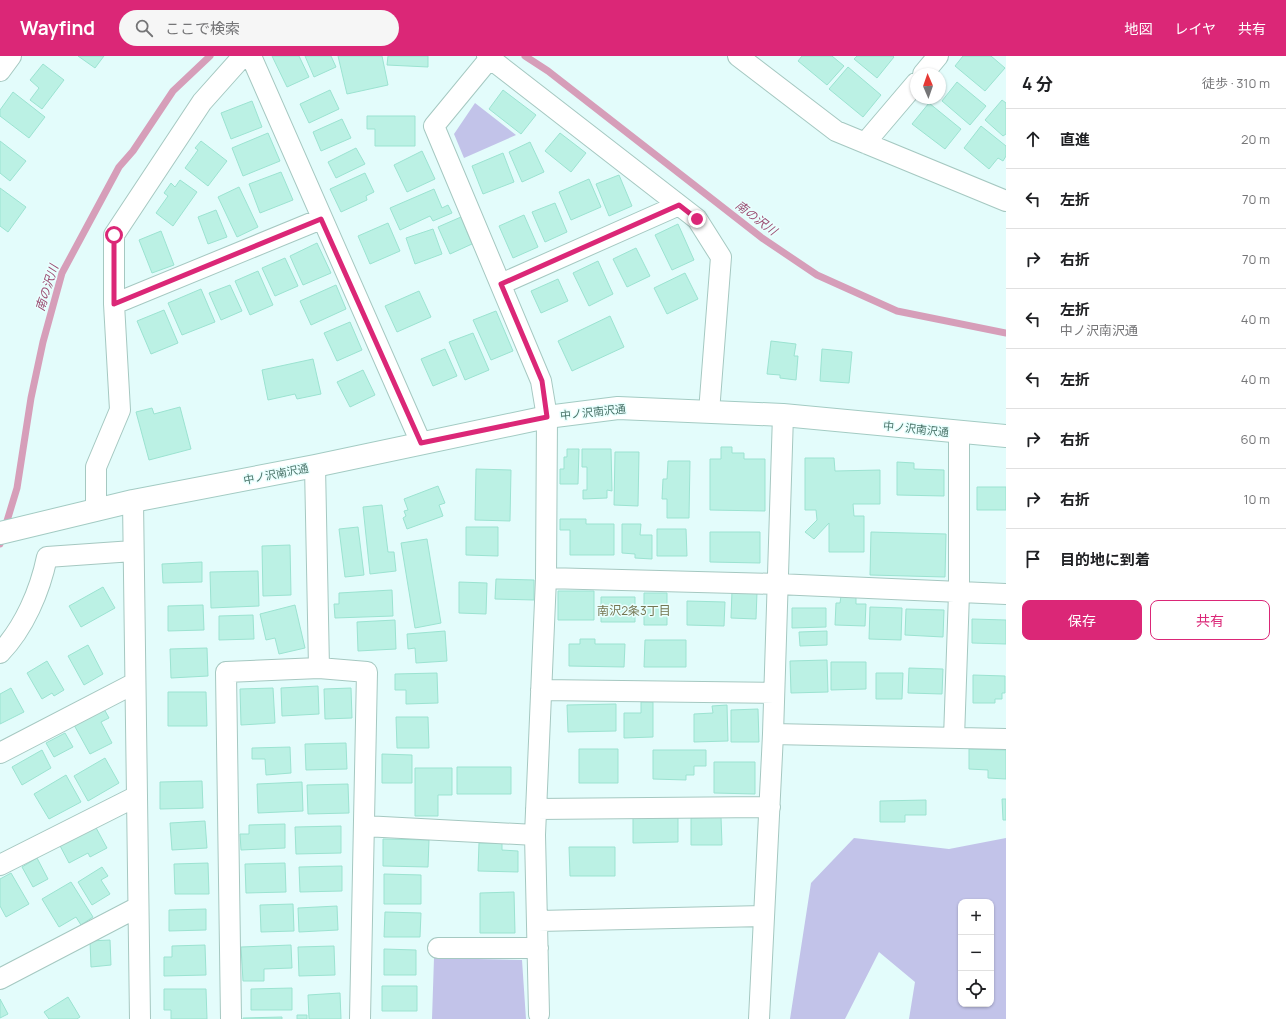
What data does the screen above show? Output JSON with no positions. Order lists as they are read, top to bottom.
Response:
{
  "streets": {
    "street": ["中ノ沢南沢通"]
  },
  "districts": ["南沢2条3丁目"],
  "water": ["南の沢川"],
  "north": "top",
  "page": {
    "header": "Wayfind",
    "search": "ここで検索",
    "nav": ["地図", "レイヤ", "共有"],
    "heading": ["4 分", "徒歩 · 310 m"],
    "list": [
      ["直進", "20 m"],
      ["左折", "70 m"],
      ["右折", "70 m"],
      ["左折", "中ノ沢南沢通", "40 m"],
      ["左折", "40 m"],
      ["右折", "60 m"],
      ["右折", "10 m"],
      "目的地に到着"
    ],
    "buttons": ["保存", "共有"],
    "map_buttons": ["+", "−"]
  }
}
